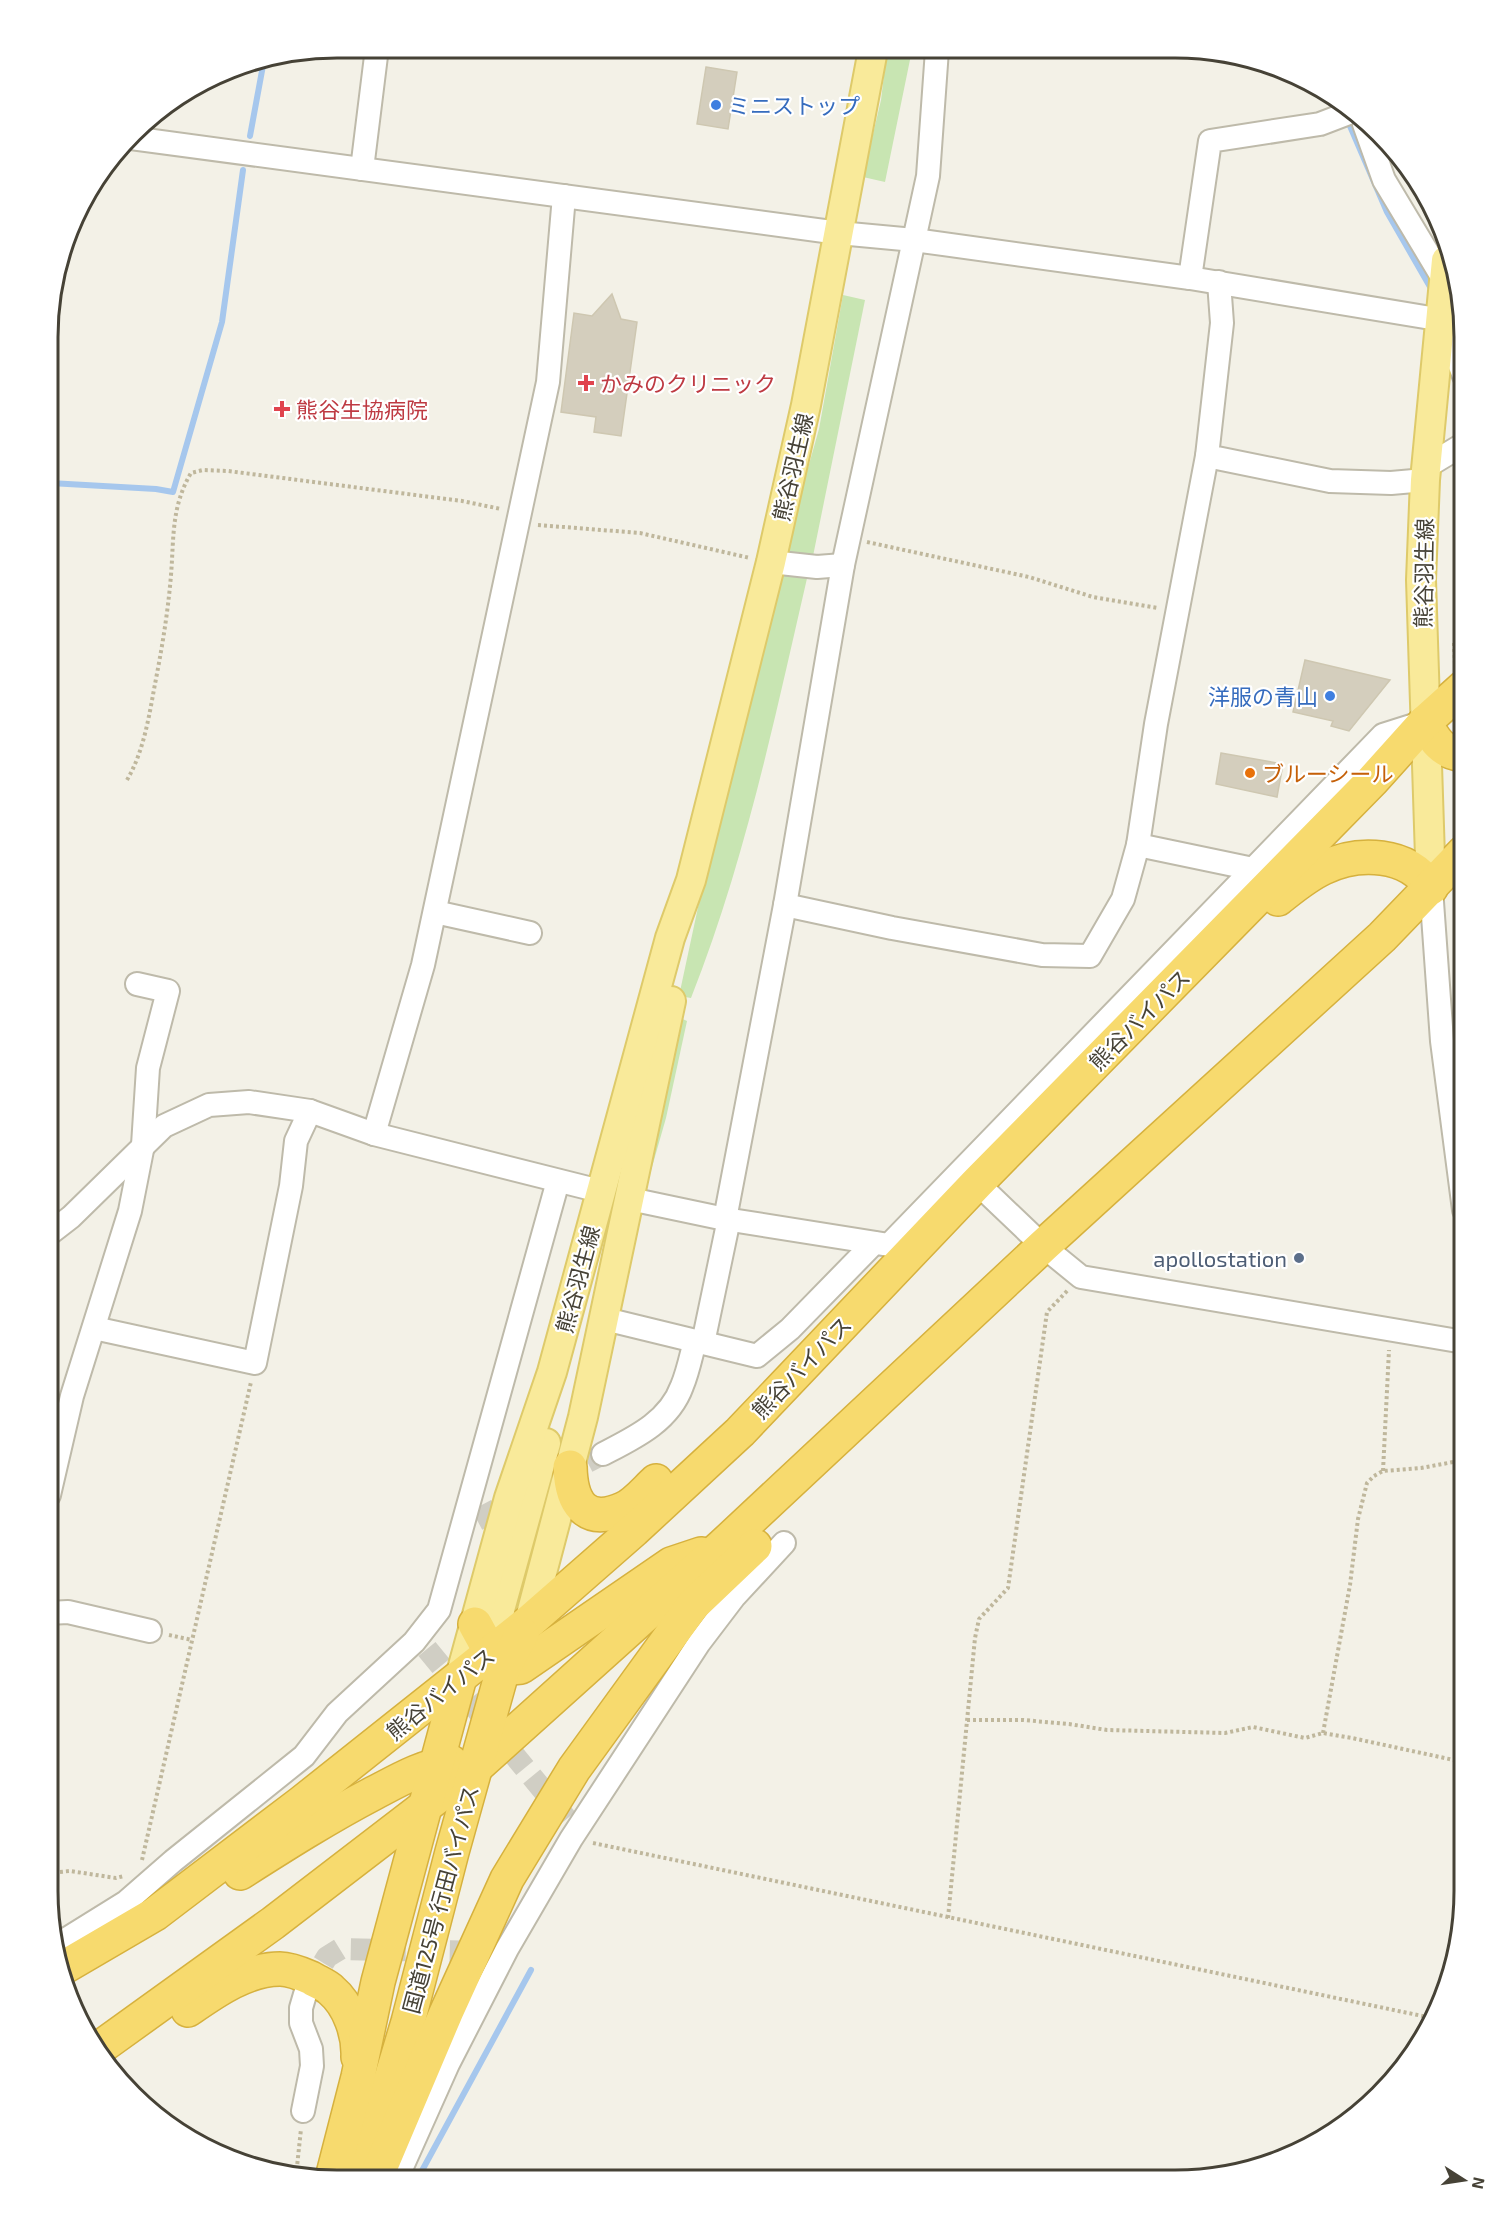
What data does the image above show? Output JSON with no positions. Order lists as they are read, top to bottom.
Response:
{
  "streets": {
    "highway": ["熊谷バイパス", "国道125号 行田バイパス"],
    "main road": ["熊谷羽生線"]
  },
  "crossings": [
    ["熊谷羽生線", "熊谷バイパス"],
    ["熊谷羽生線", "国道125号 行田バイパス"],
    ["熊谷バイパス", "国道125号 行田バイパス"]
  ],
  "places": {
    "other": [
      "ミニストップ",
      "洋服の青山",
      "ブルーシール",
      "apollostation"
    ],
    "health": ["かみのクリニック", "熊谷生協病院"]
  },
  "north": "right"
}
